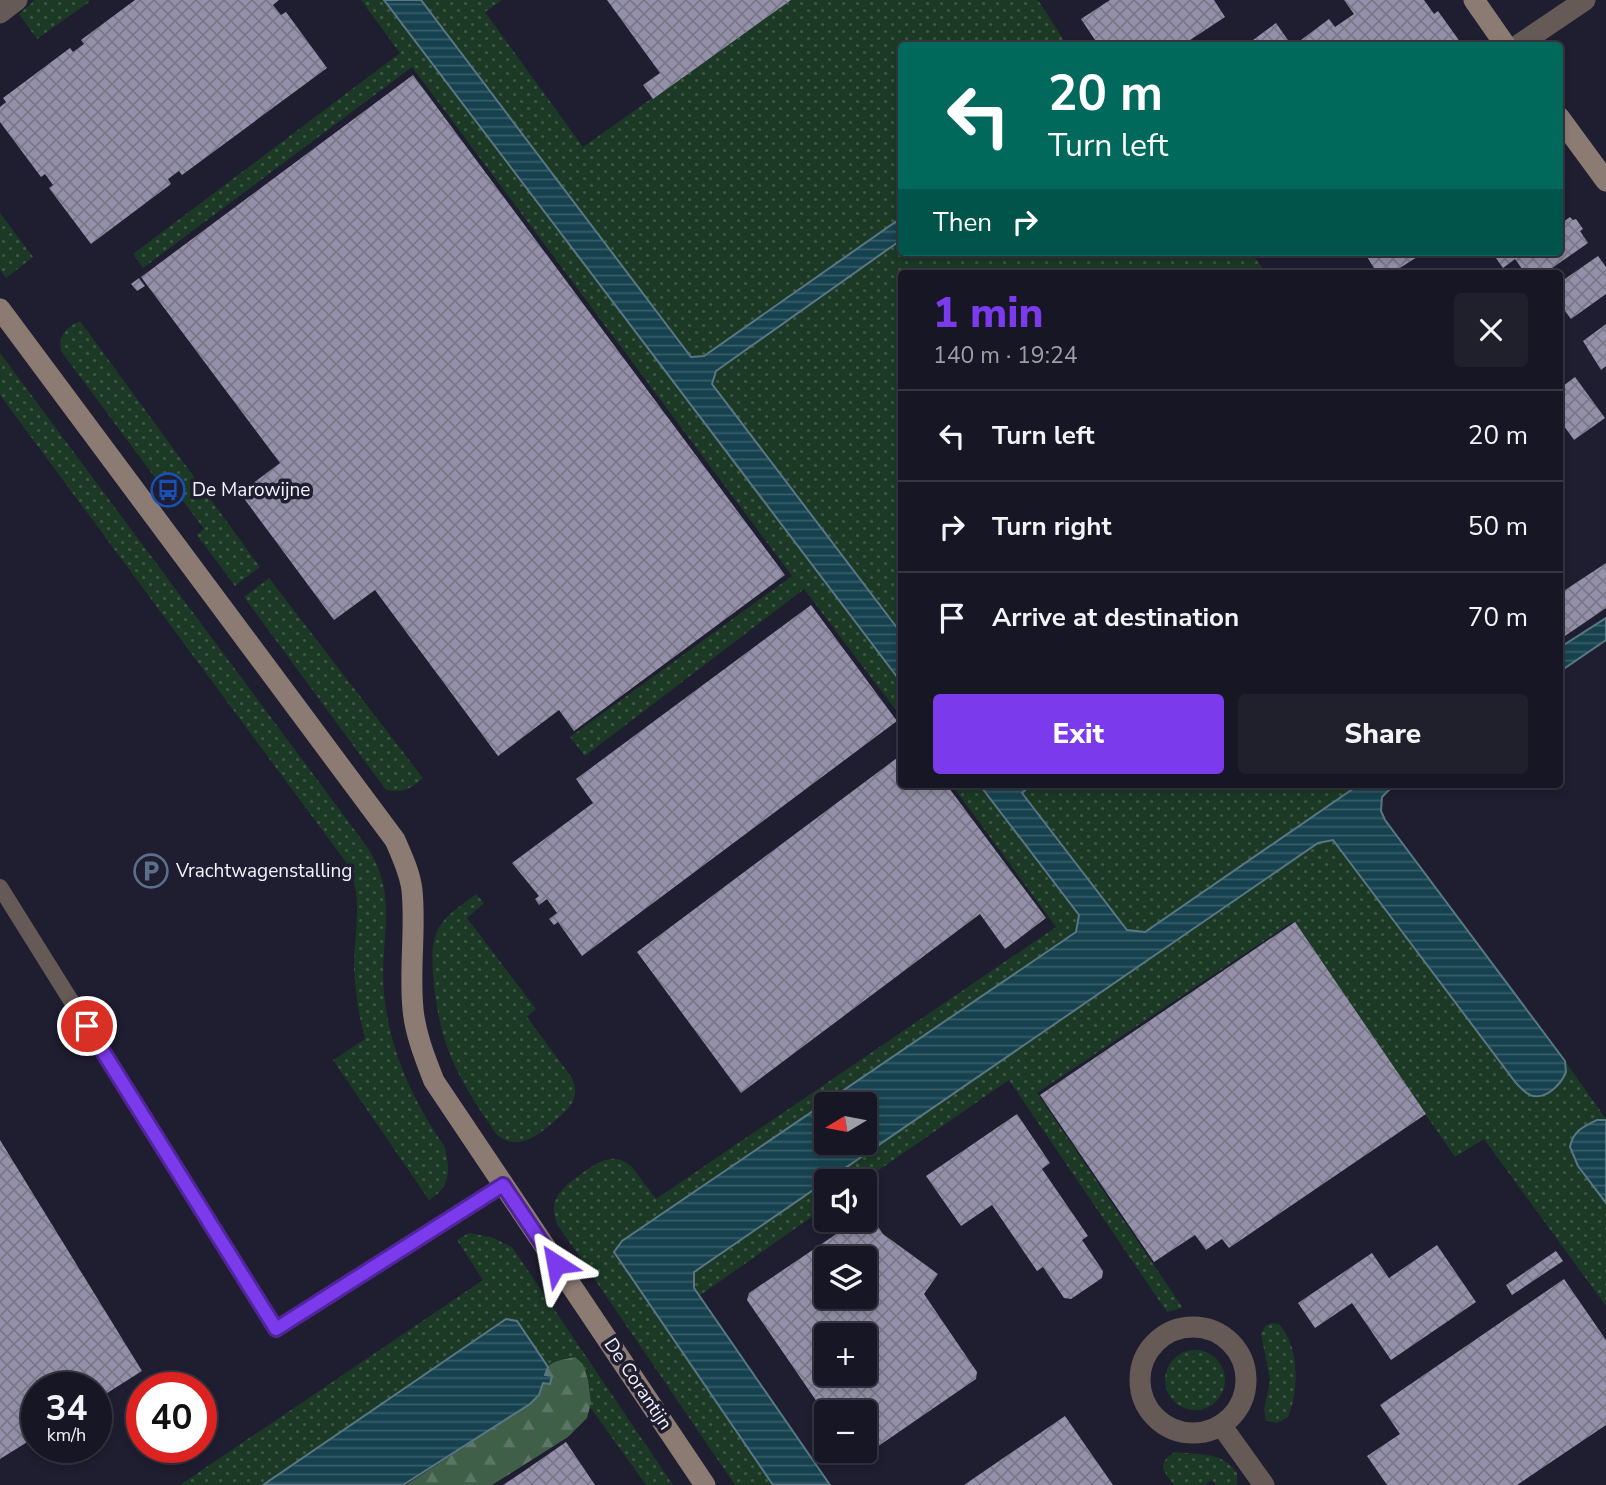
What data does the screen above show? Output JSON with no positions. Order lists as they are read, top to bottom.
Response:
{
  "streets": {
    "street": ["De Corantijn"]
  },
  "places": {
    "bus stop": ["De Marowijne"],
    "parking": ["Vrachtwagenstalling"]
  },
  "north": "left",
  "page": {
    "turn": ["20 m", "Turn left"],
    "then": "Then",
    "heading": ["1 min", "140 m · 19:24"],
    "list": [
      {
        "name": "Turn left",
        "value": "20 m"
      },
      {
        "name": "Turn right",
        "value": "50 m"
      },
      {
        "name": "Arrive at destination",
        "value": "70 m"
      }
    ],
    "buttons": ["Exit", "Share"],
    "map_buttons": ["+", "−"],
    "speed": "34 km/h",
    "limit": "40"
  }
}
